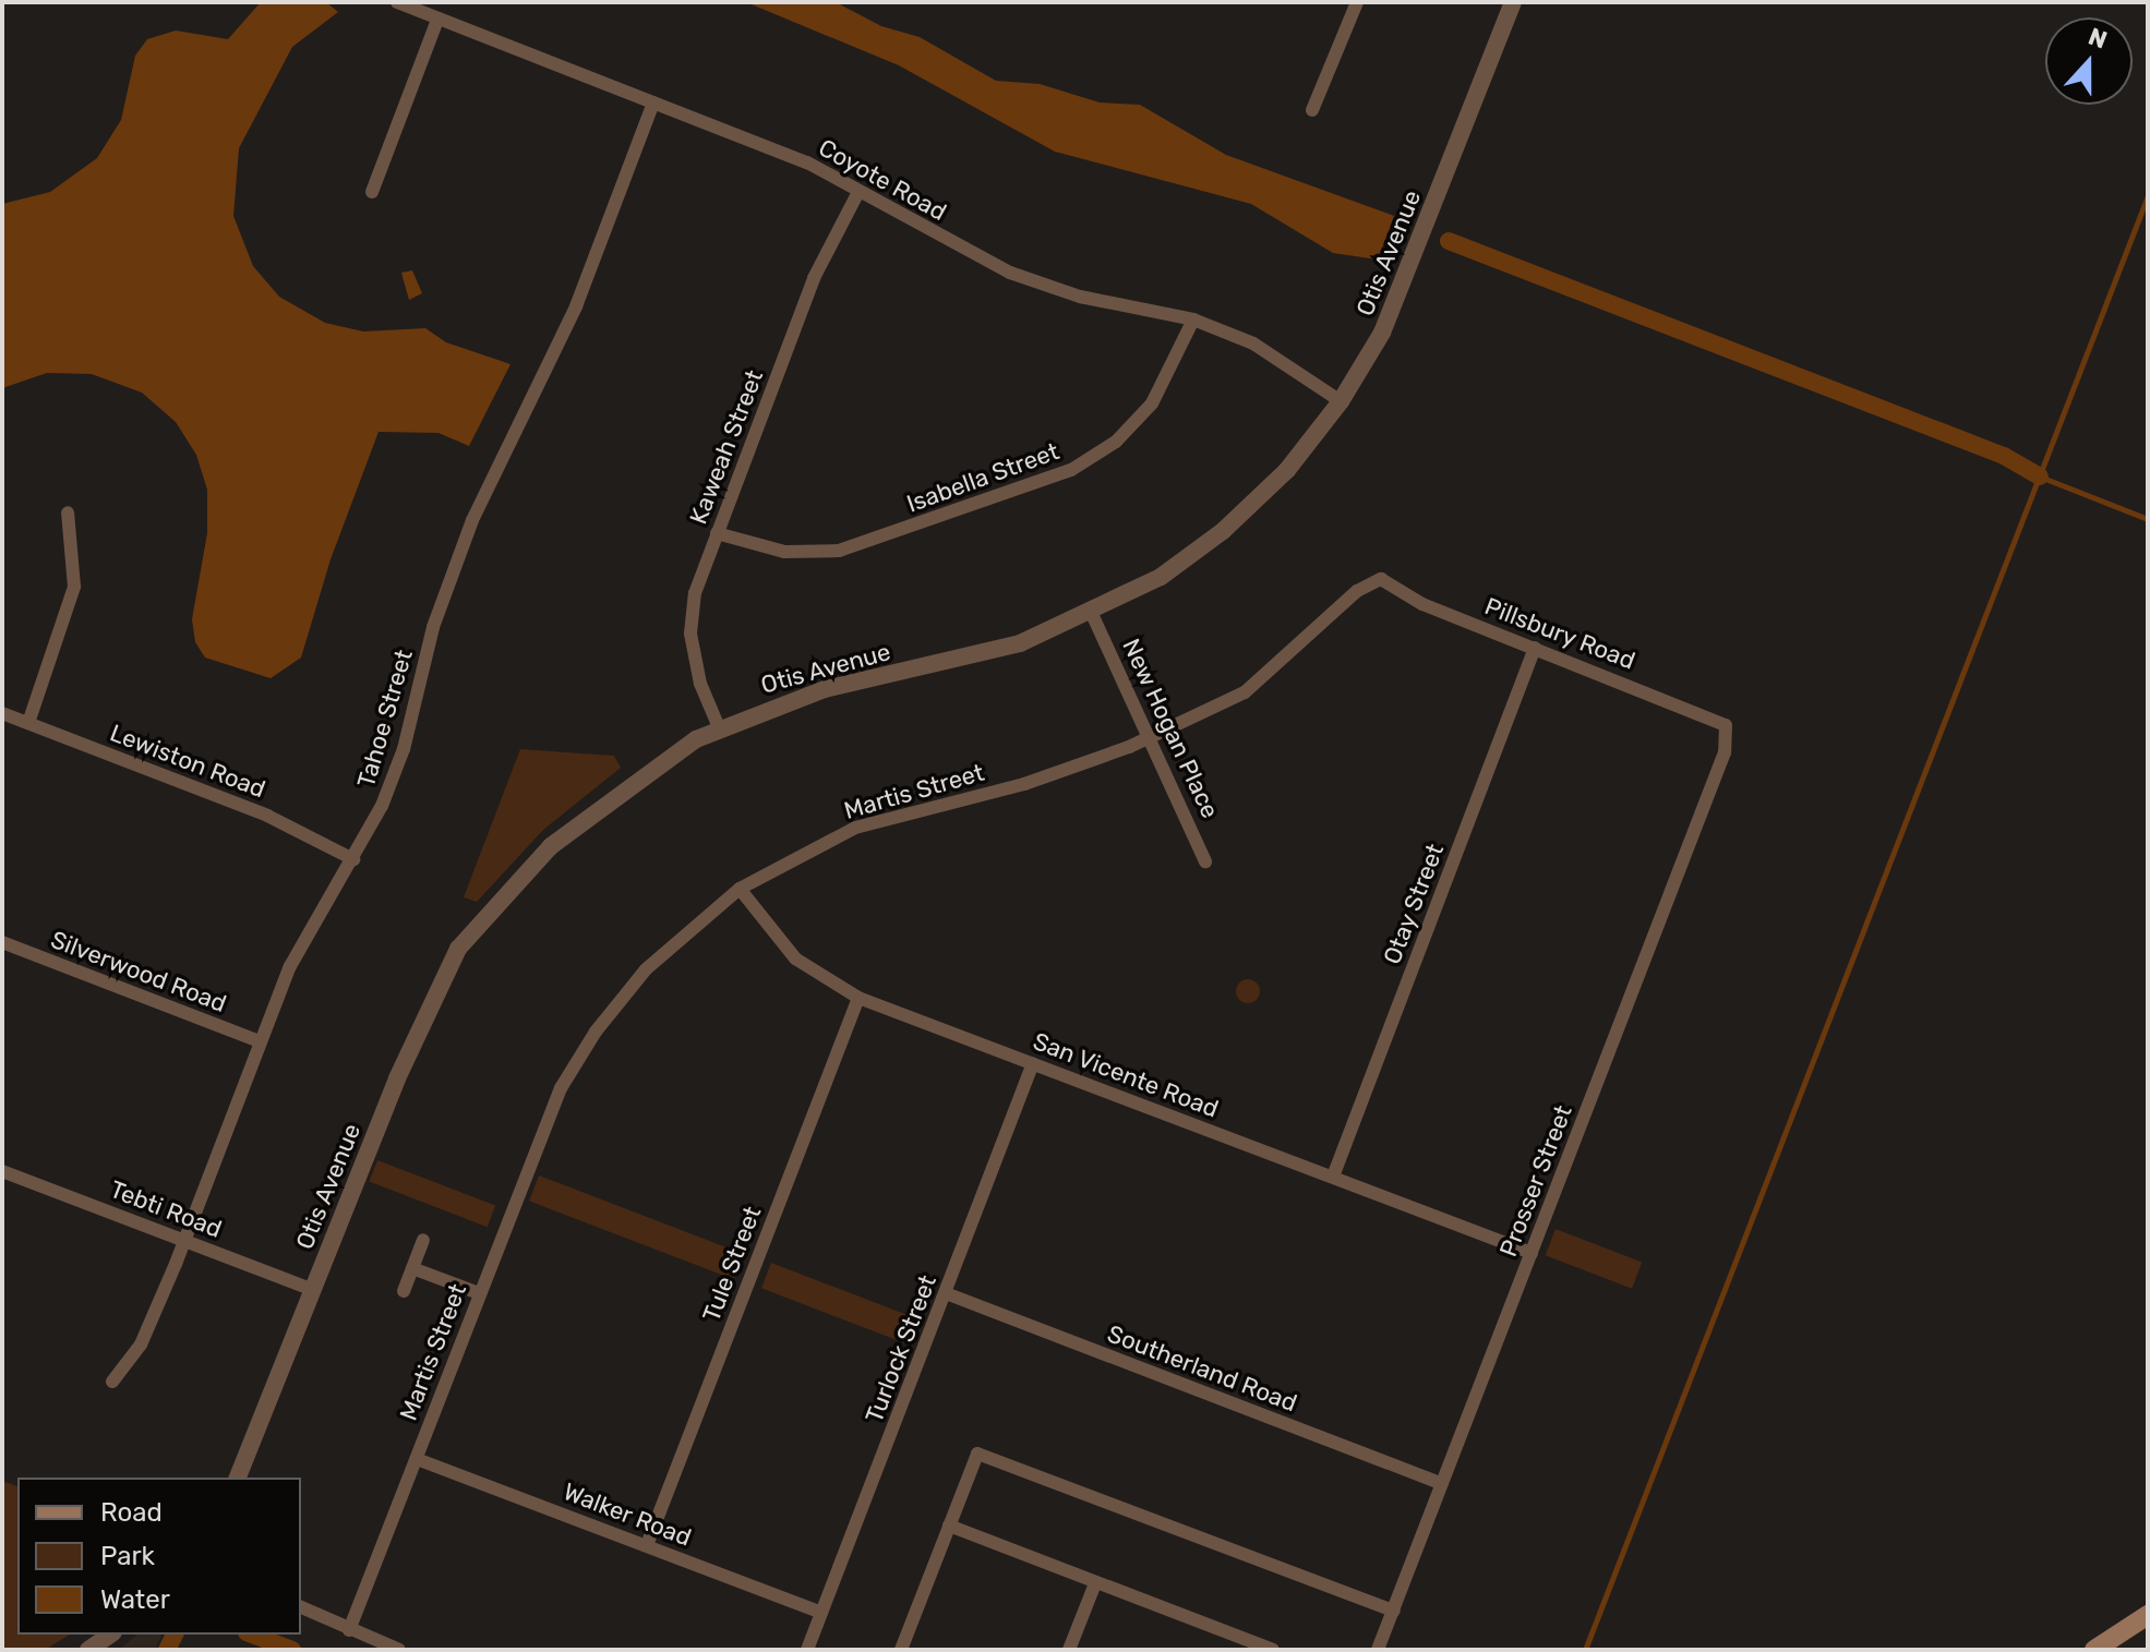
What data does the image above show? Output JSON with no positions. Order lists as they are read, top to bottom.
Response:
{
  "streets": {
    "street": [
      "Coyote Road",
      "Otis Avenue",
      "Kaweah Street",
      "Isabella Street",
      "Pillsbury Road",
      "Tahoe Street",
      "New Hogan Place",
      "Lewiston Road",
      "Martis Street",
      "Otay Street",
      "Silverwood Road",
      "San Vicente Road",
      "Prosser Street",
      "Tebti Road",
      "Tule Street",
      "Turlock Street",
      "Southerland Road",
      "Walker Road"
    ]
  },
  "crossings": [
    ["Coyote Road", "Otis Avenue"],
    ["Coyote Road", "Kaweah Street"],
    ["Coyote Road", "Isabella Street"],
    ["Coyote Road", "Tahoe Street"],
    ["Otis Avenue", "Kaweah Street"],
    ["Otis Avenue", "New Hogan Place"],
    ["Otis Avenue", "Tebti Road"],
    ["Kaweah Street", "Isabella Street"],
    ["Pillsbury Road", "Martis Street"],
    ["Pillsbury Road", "Otay Street"],
    ["Pillsbury Road", "Prosser Street"],
    ["Tahoe Street", "Lewiston Road"],
    ["Tahoe Street", "Silverwood Road"],
    ["Tahoe Street", "Tebti Road"],
    ["New Hogan Place", "Martis Street"],
    ["Martis Street", "San Vicente Road"],
    ["Martis Street", "Walker Road"],
    ["Otay Street", "San Vicente Road"],
    ["San Vicente Road", "Prosser Street"],
    ["San Vicente Road", "Tule Street"],
    ["San Vicente Road", "Turlock Street"],
    ["Prosser Street", "Southerland Road"],
    ["Tule Street", "Walker Road"],
    ["Turlock Street", "Southerland Road"],
    ["Turlock Street", "Walker Road"]
  ],
  "legend": ["Road", "Park", "Water"],
  "north": "top"
}
